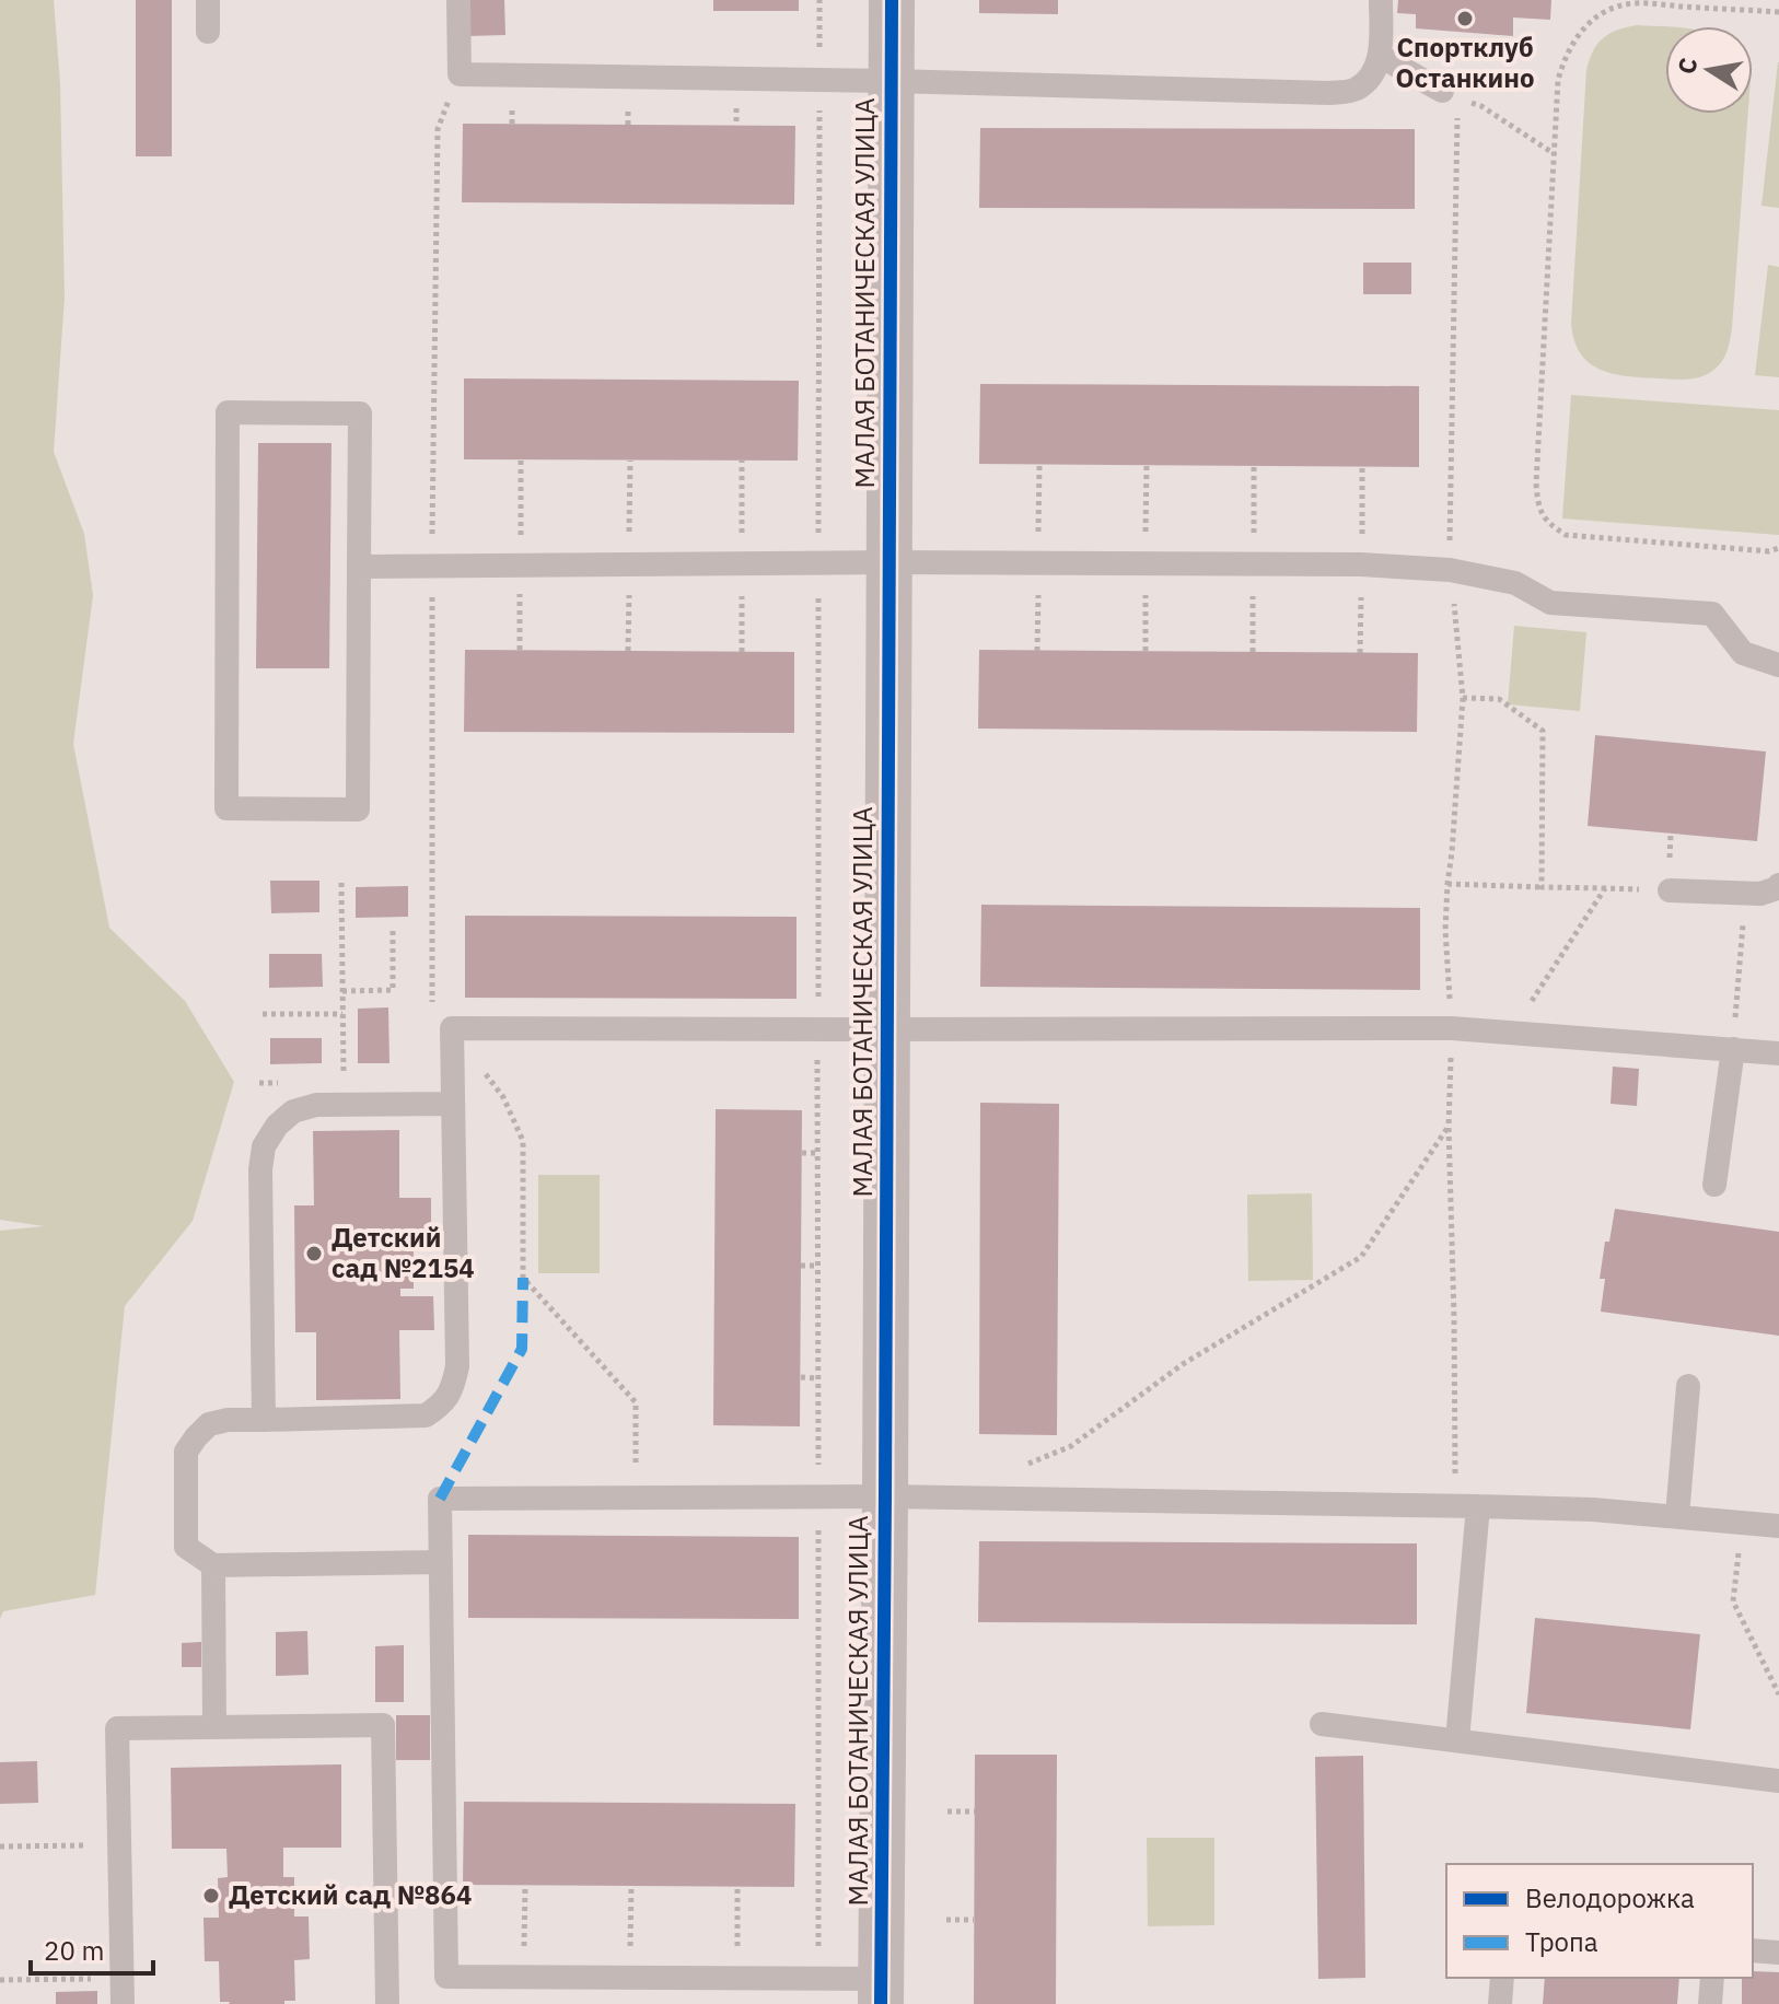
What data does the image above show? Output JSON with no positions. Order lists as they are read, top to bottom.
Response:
{
  "streets": {
    "street": ["МАЛАЯ БОТАНИЧЕСКАЯ УЛИЦА"]
  },
  "places": ["Спортклуб Останкино", "Детский сад №2154", "Детский сад №864"],
  "legend": ["Велодорожка", "Тропа"],
  "scale_bar": "20 m",
  "north": "left"
}
